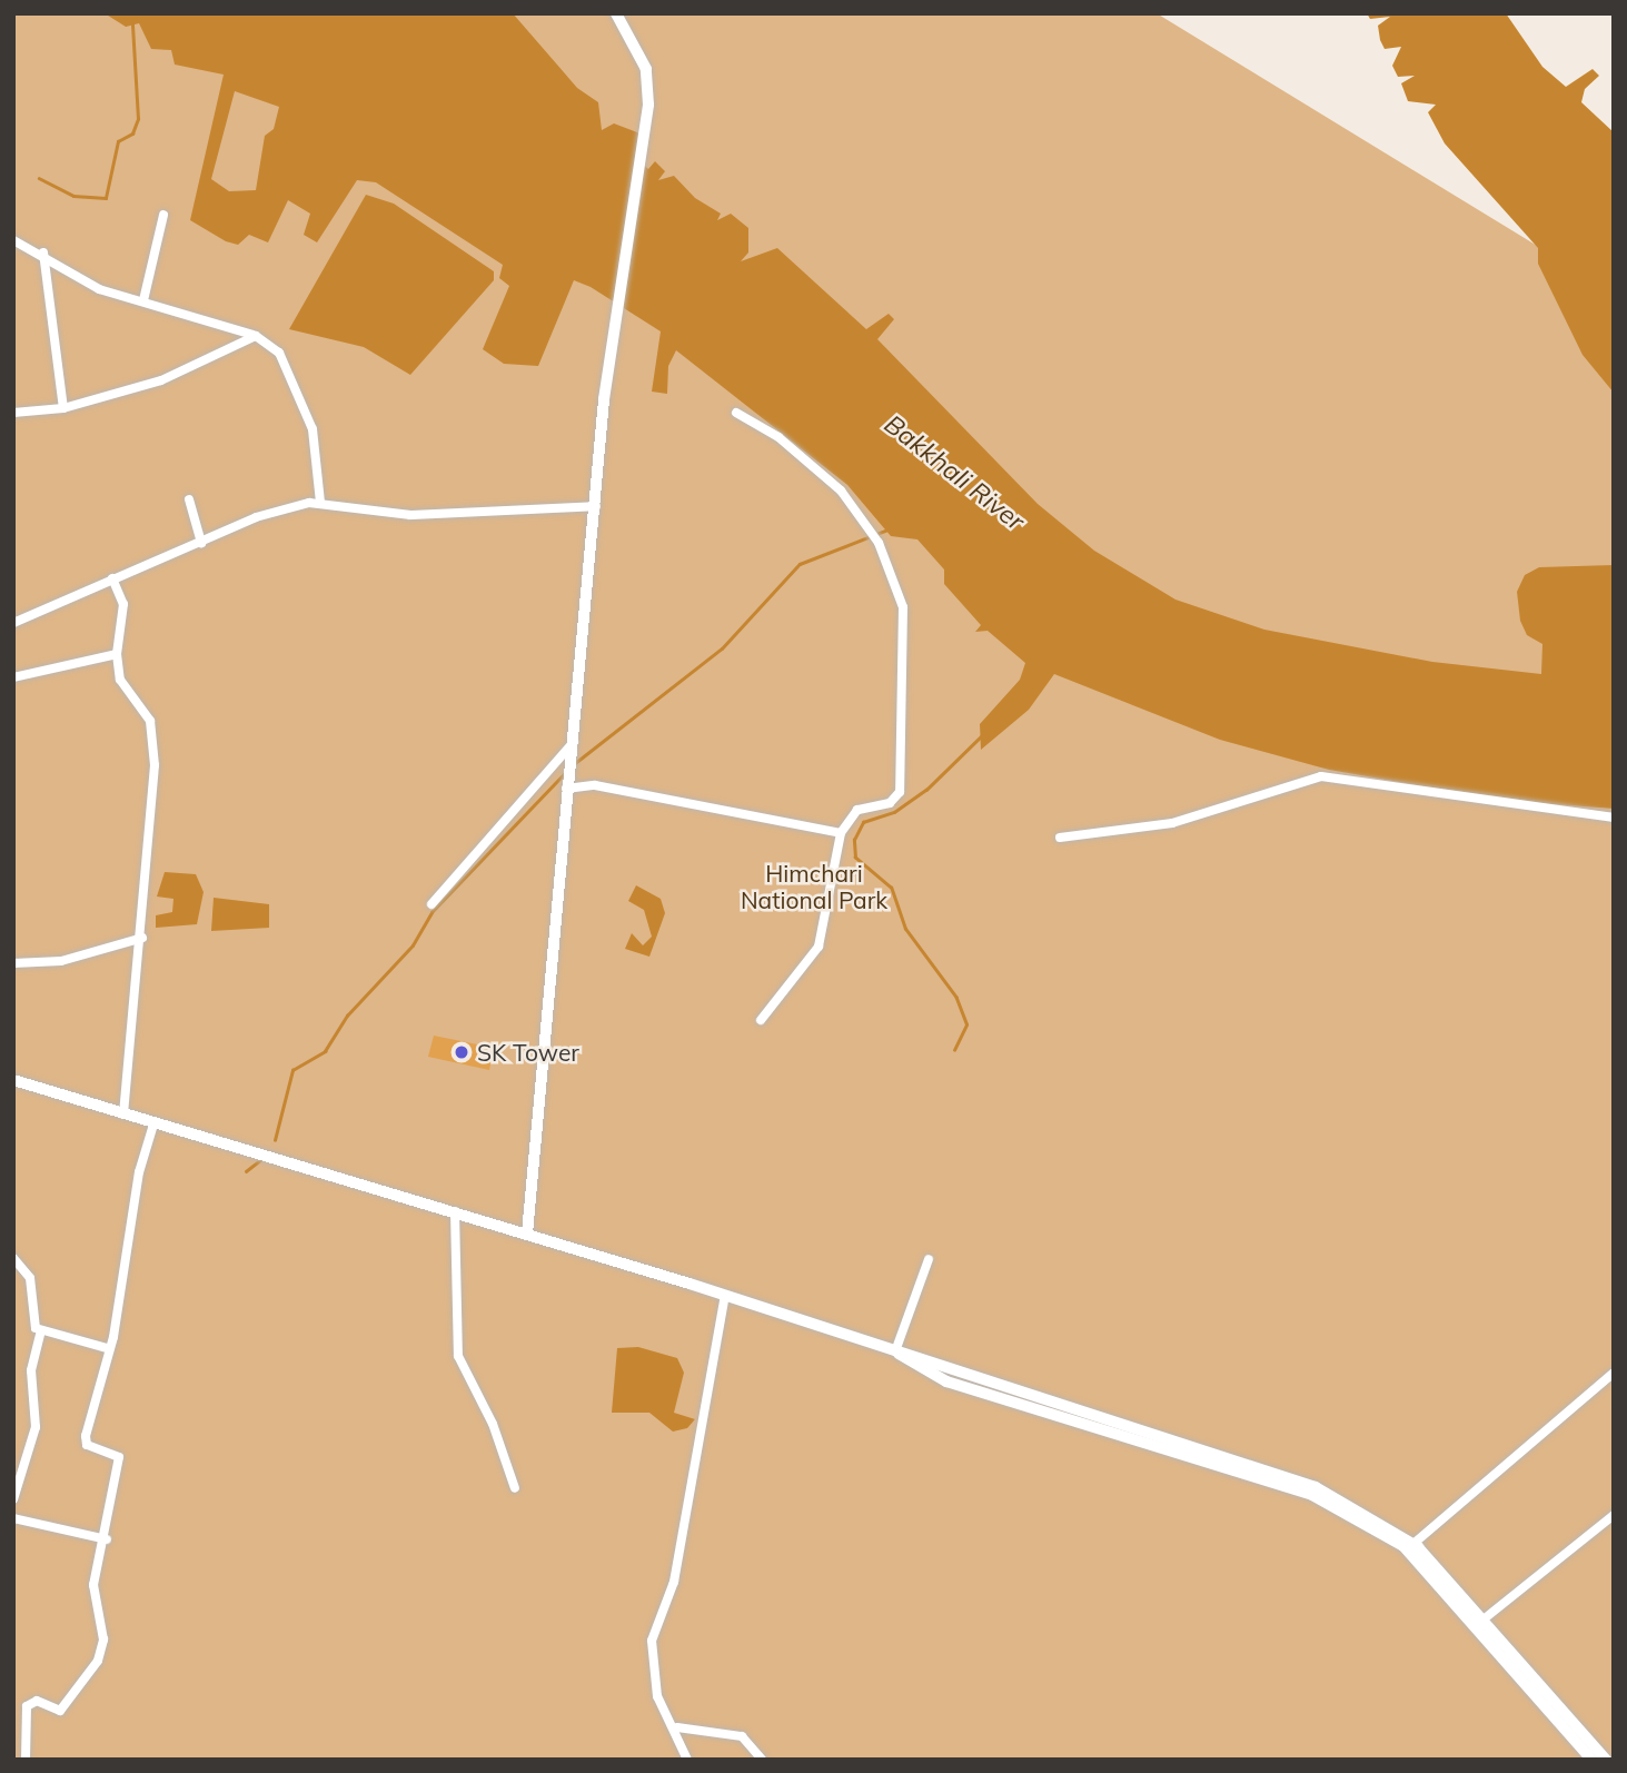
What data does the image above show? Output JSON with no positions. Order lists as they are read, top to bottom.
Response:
{
  "water": ["Bakkhali River"],
  "parks": ["Himchari National Park"],
  "places": ["SK Tower"]
}
